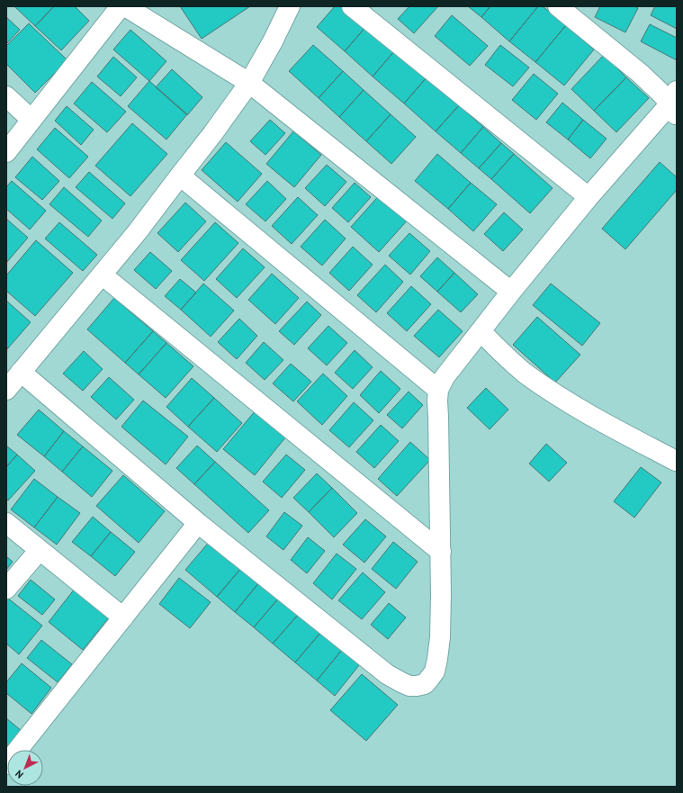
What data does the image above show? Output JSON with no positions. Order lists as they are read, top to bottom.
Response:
{
  "north": "bottom left"
}
